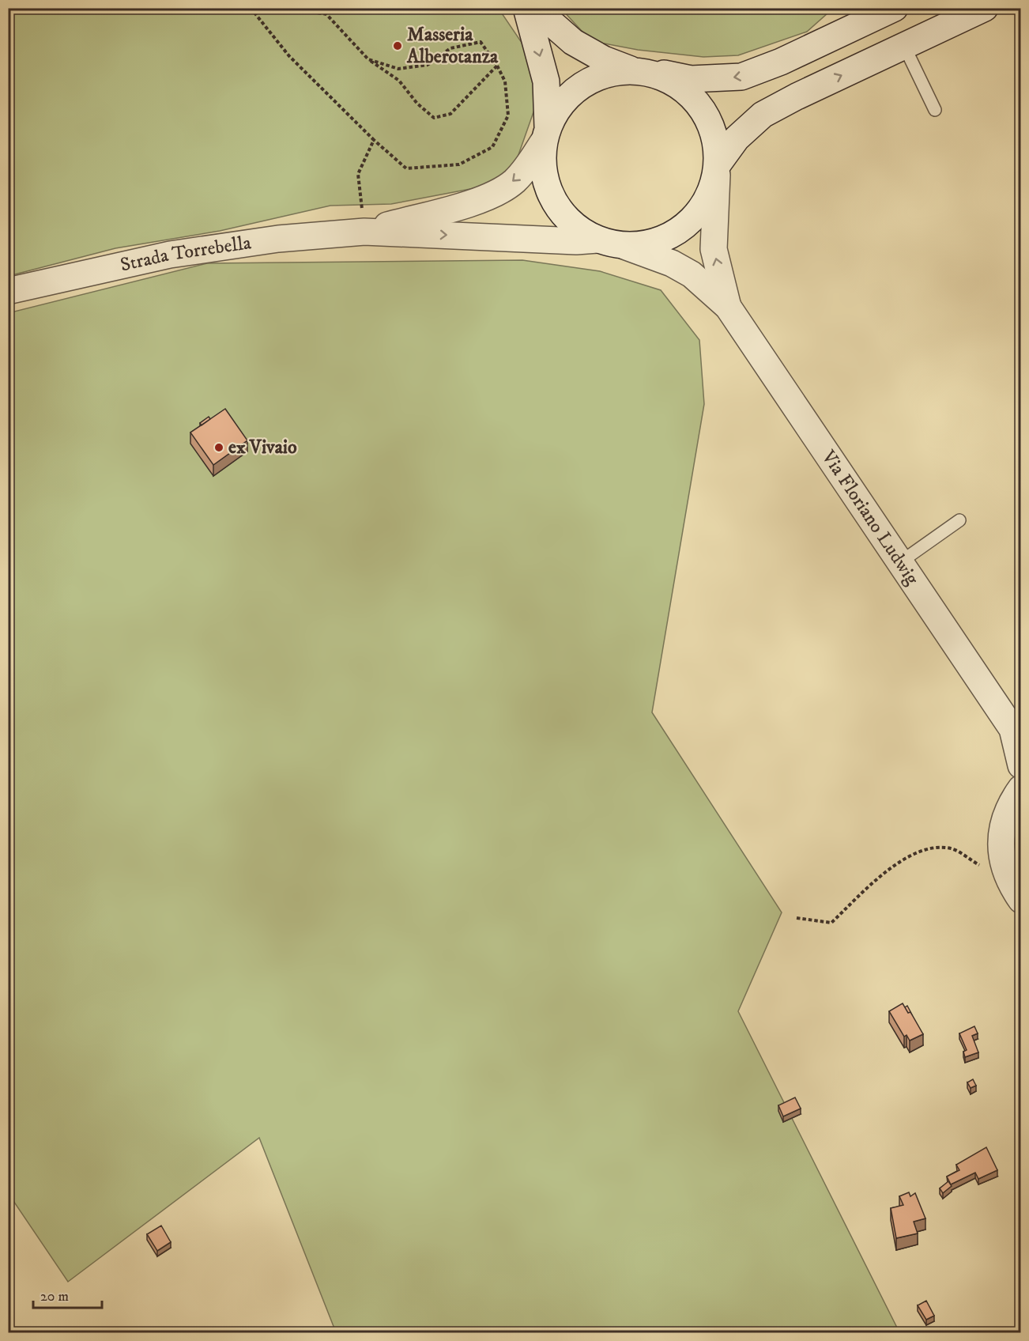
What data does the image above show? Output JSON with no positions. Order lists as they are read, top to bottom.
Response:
{
  "streets": {
    "street": ["Strada Torrebella", "Via Floriano Ludwig"]
  },
  "places": ["Masseria Alberotanza", "ex Vivaio"],
  "scale_bar": "20 m"
}
